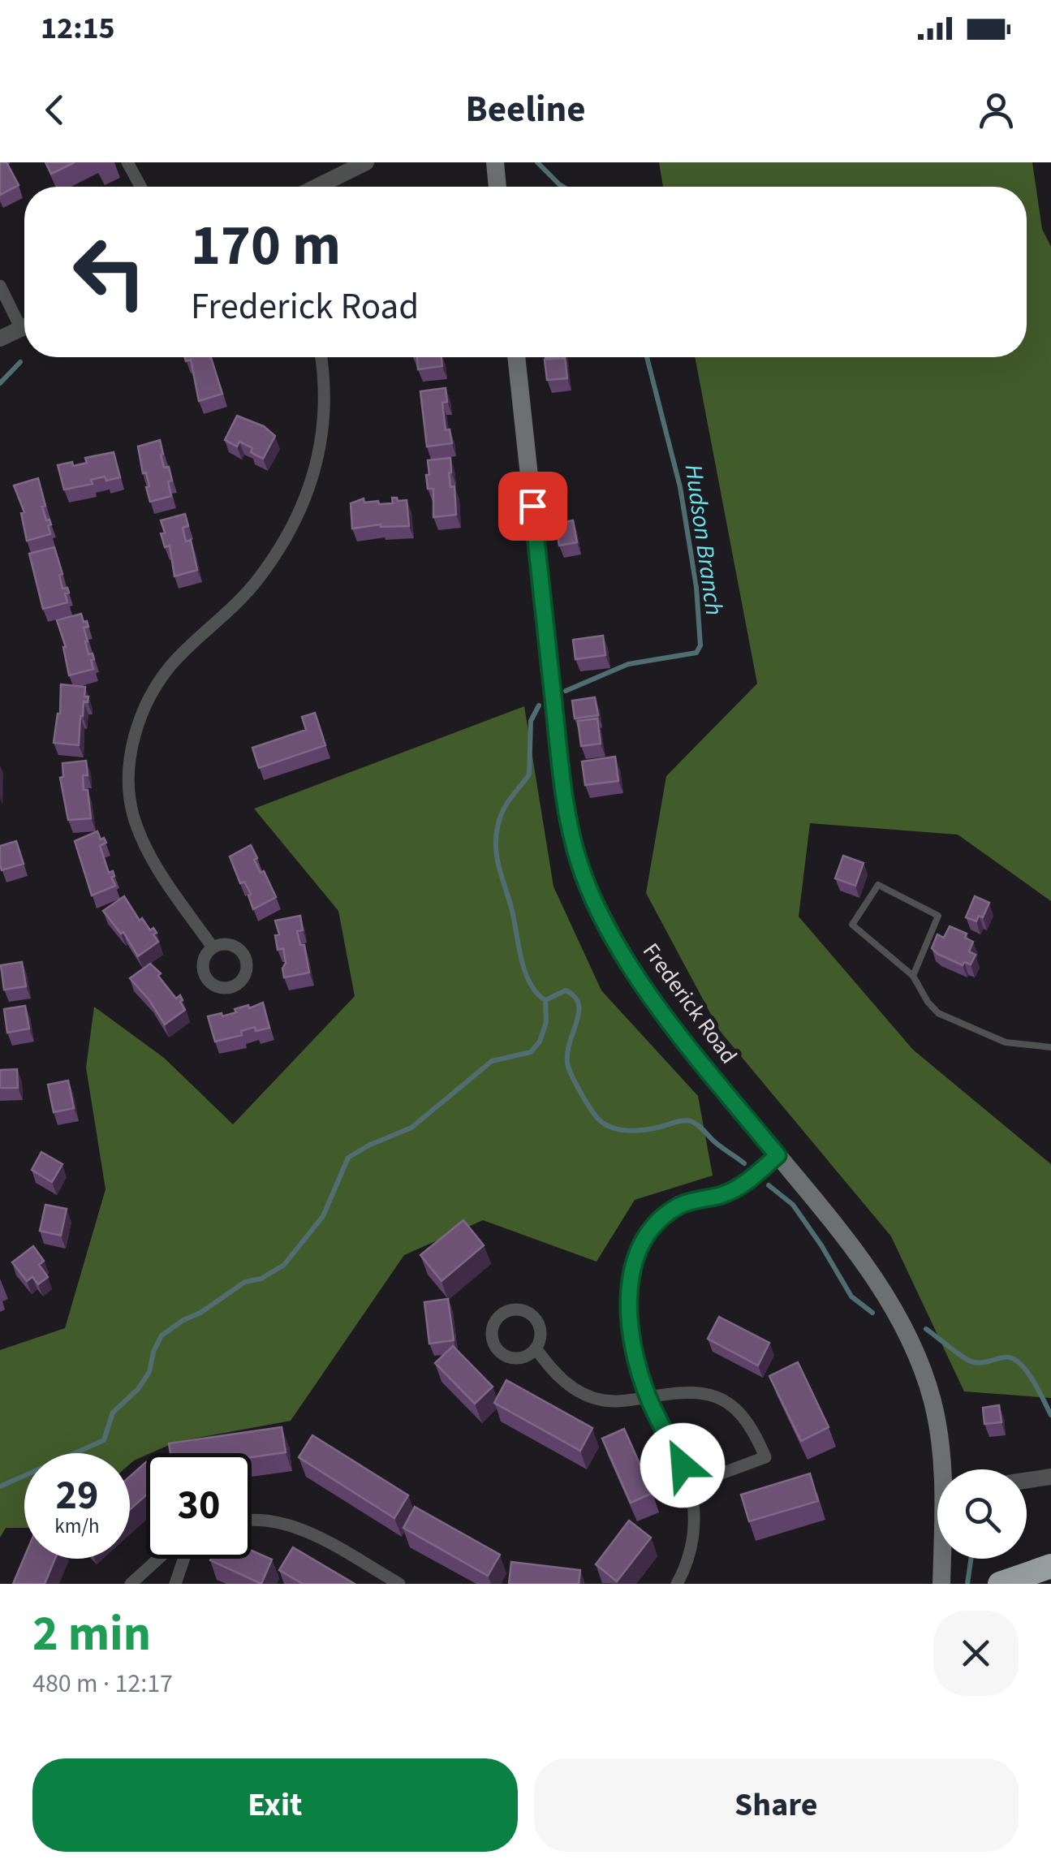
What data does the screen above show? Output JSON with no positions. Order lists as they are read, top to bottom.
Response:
{
  "streets": {
    "main road": ["Frederick Road"]
  },
  "water": ["Hudson Branch"],
  "page": {
    "status": "12:15",
    "header": "Beeline",
    "turn": ["170 m", "Frederick Road"],
    "speed": "29 km/h",
    "limit": "30",
    "heading": ["2 min", "480 m · 12:17"],
    "buttons": ["Exit", "Share"]
  }
}
